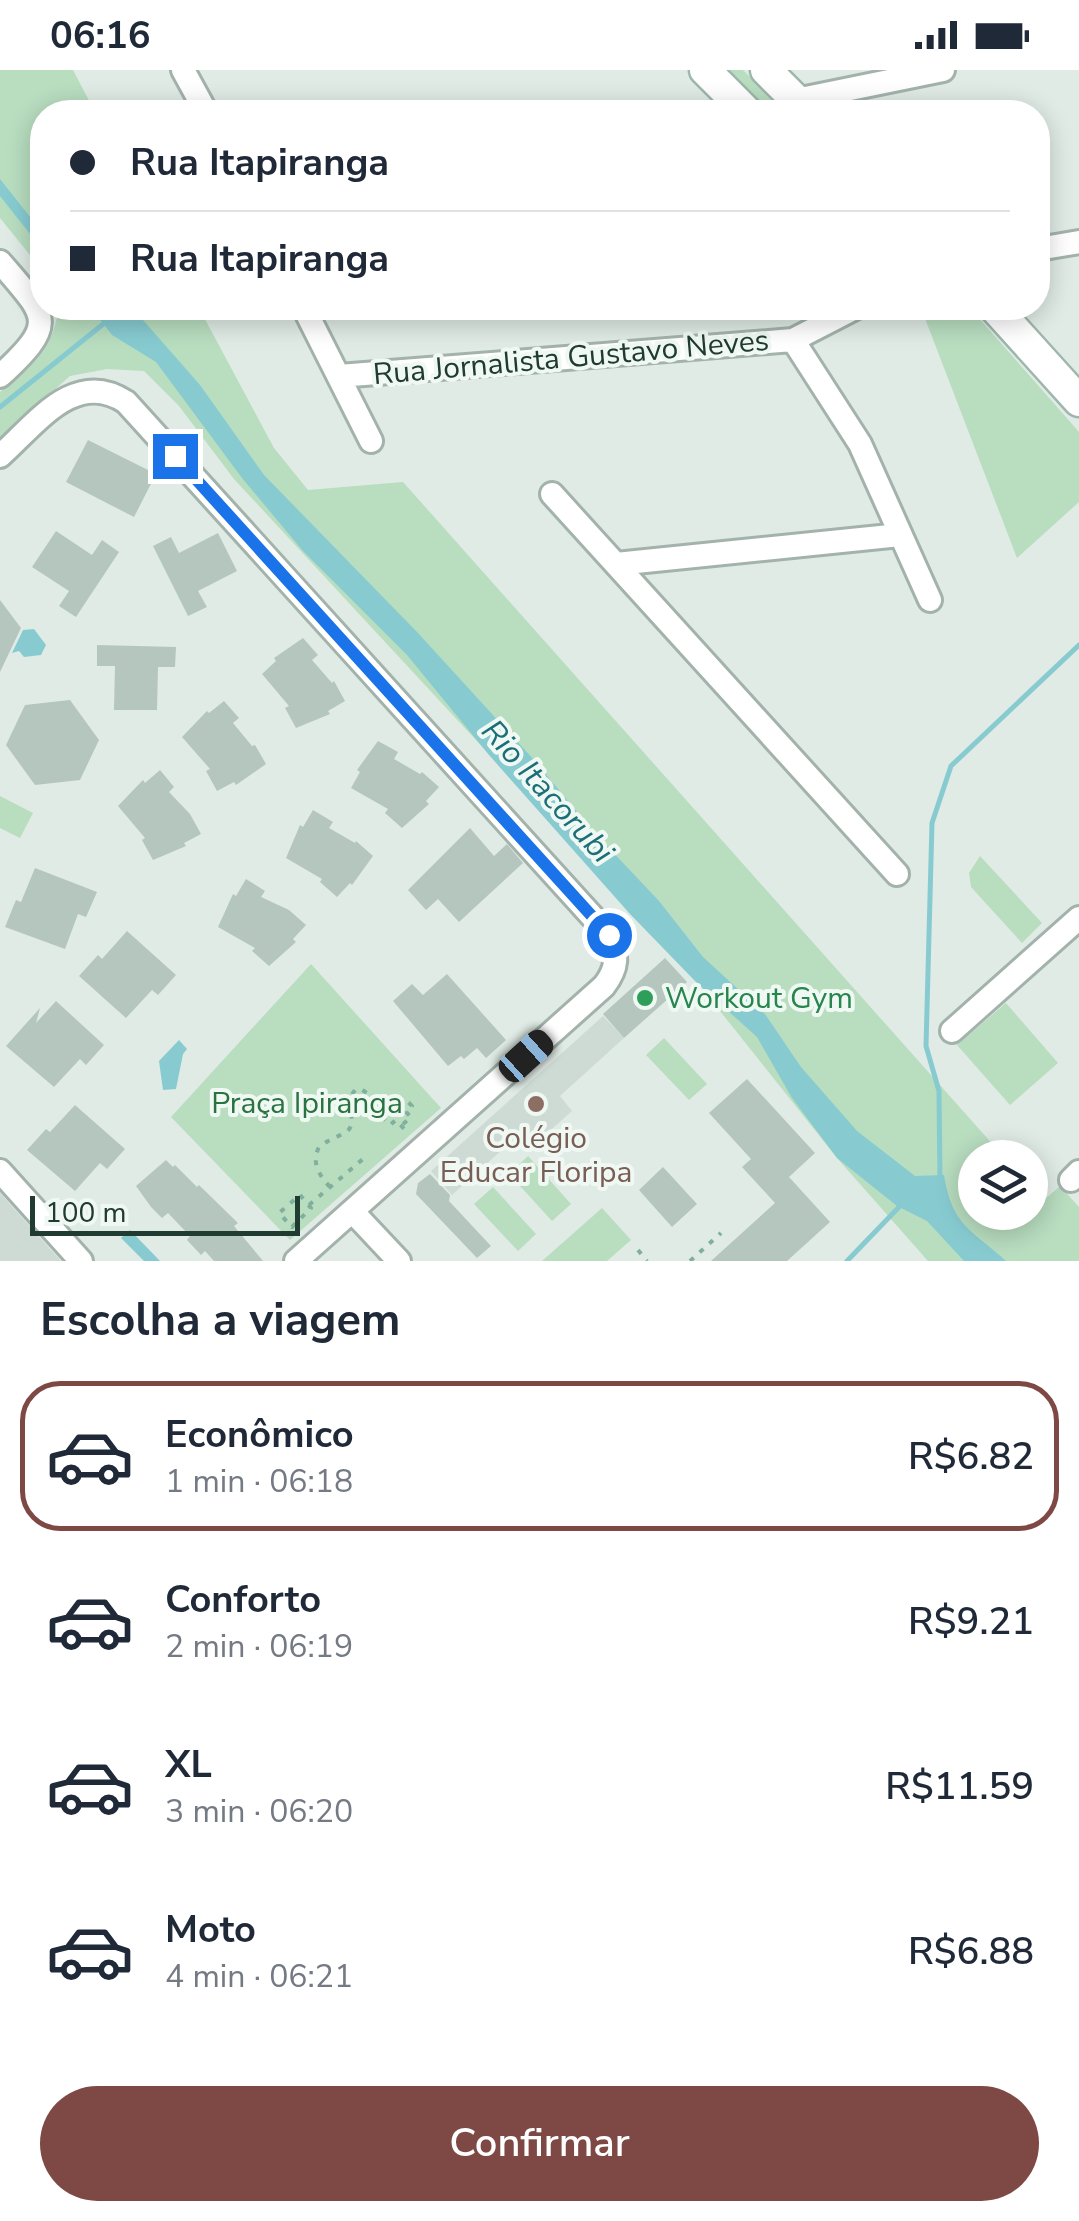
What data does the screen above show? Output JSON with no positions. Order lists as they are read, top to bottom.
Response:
{
  "streets": {
    "street": ["Rua Jornalista Gustavo Neves"]
  },
  "water": ["Rio Itacorubi"],
  "parks": ["Praça Ipiranga"],
  "places": ["Workout Gym", "Colégio Educar Floripa"],
  "scale_bar": "100 m",
  "page": {
    "status": "06:16",
    "banner": ["Rua Itapiranga", "Rua Itapiranga"],
    "scale": "100 m",
    "heading": "Escolha a viagem",
    "list": [
      {
        "name": "Econômico",
        "note": "1 min · 06:18",
        "value": "R$6.82"
      },
      {
        "name": "Conforto",
        "note": "2 min · 06:19",
        "value": "R$9.21"
      },
      {
        "name": "XL",
        "note": "3 min · 06:20",
        "value": "R$11.59"
      },
      {
        "name": "Moto",
        "note": "4 min · 06:21",
        "value": "R$6.88"
      }
    ],
    "buttons": "Confirmar"
  }
}
